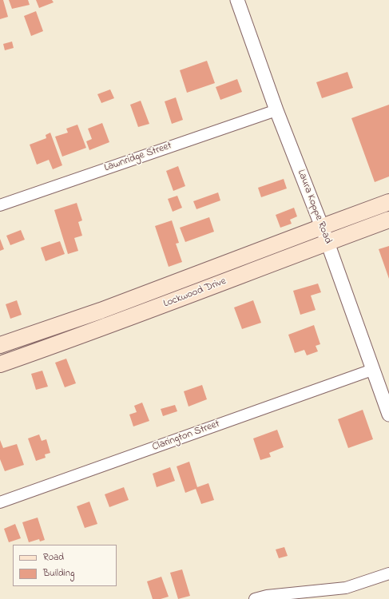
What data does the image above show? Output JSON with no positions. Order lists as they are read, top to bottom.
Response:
{
  "streets": {
    "main road": ["Lockwood Drive"],
    "street": ["Lawnridge Street", "Laura Koppe Road", "Clarington Street"]
  },
  "crossings": [
    ["Lawnridge Street", "Laura Koppe Road"],
    ["Laura Koppe Road", "Lockwood Drive"],
    ["Laura Koppe Road", "Clarington Street"]
  ],
  "legend": ["Road", "Building"]
}
